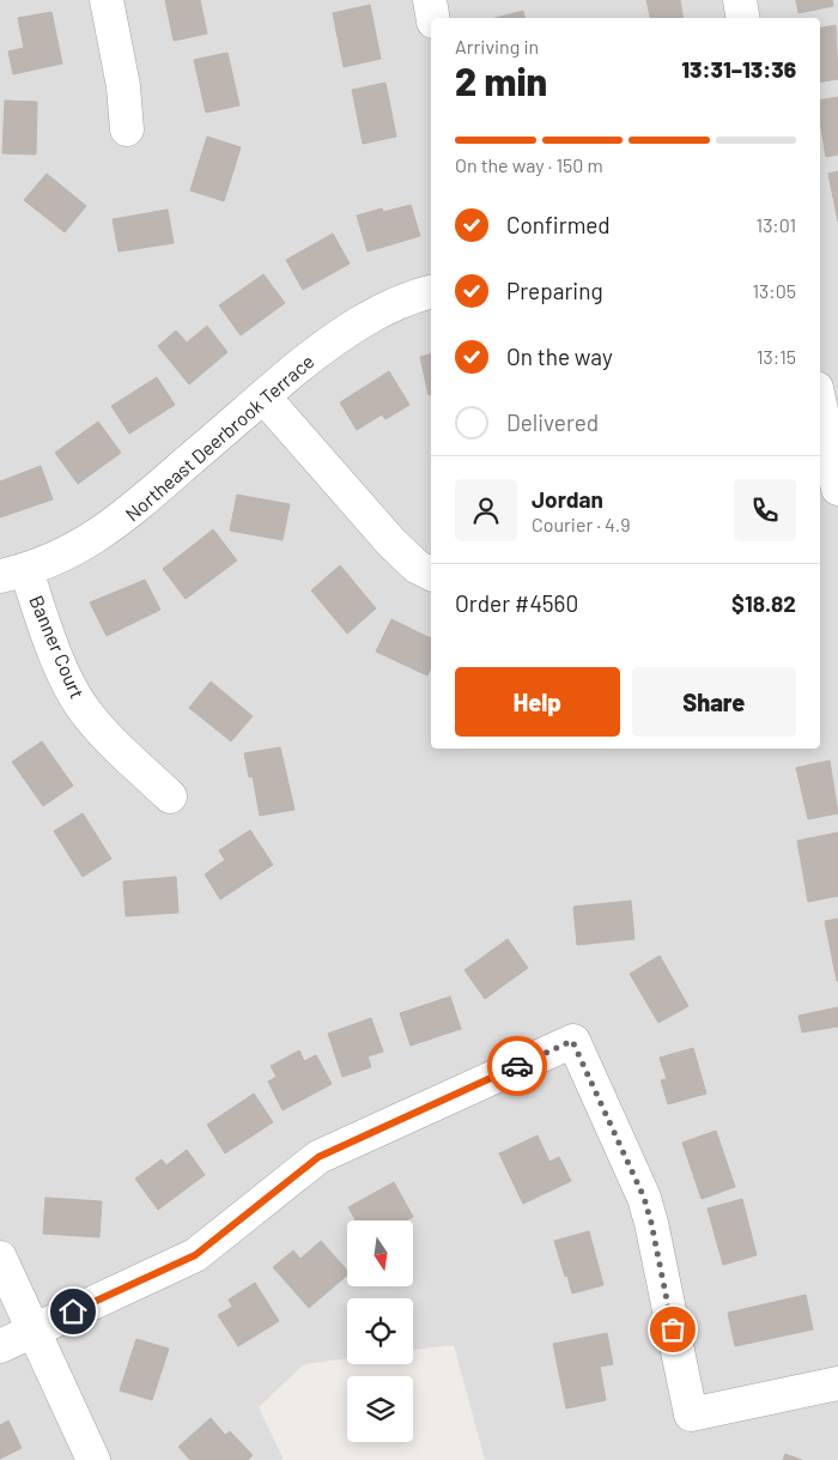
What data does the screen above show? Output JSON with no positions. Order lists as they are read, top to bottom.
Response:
{
  "streets": {
    "street": ["Northeast Deerbrook Terrace", "Banner Court"]
  },
  "crossings": [
    ["Northeast Deerbrook Terrace", "Banner Court"]
  ],
  "north": "bottom",
  "page": {
    "heading": ["2 min", "Arriving in", "13:31–13:36"],
    "panel": [
      "Jordan",
      "Courier · 4.9",
      "Order #4560",
      "$18.82"
    ],
    "bar": "On the way · 150 m",
    "list": [
      ["Confirmed", "13:01"],
      ["Preparing", "13:05"],
      ["On the way", "13:15"],
      "Delivered"
    ],
    "buttons": ["Help", "Share"]
  }
}
